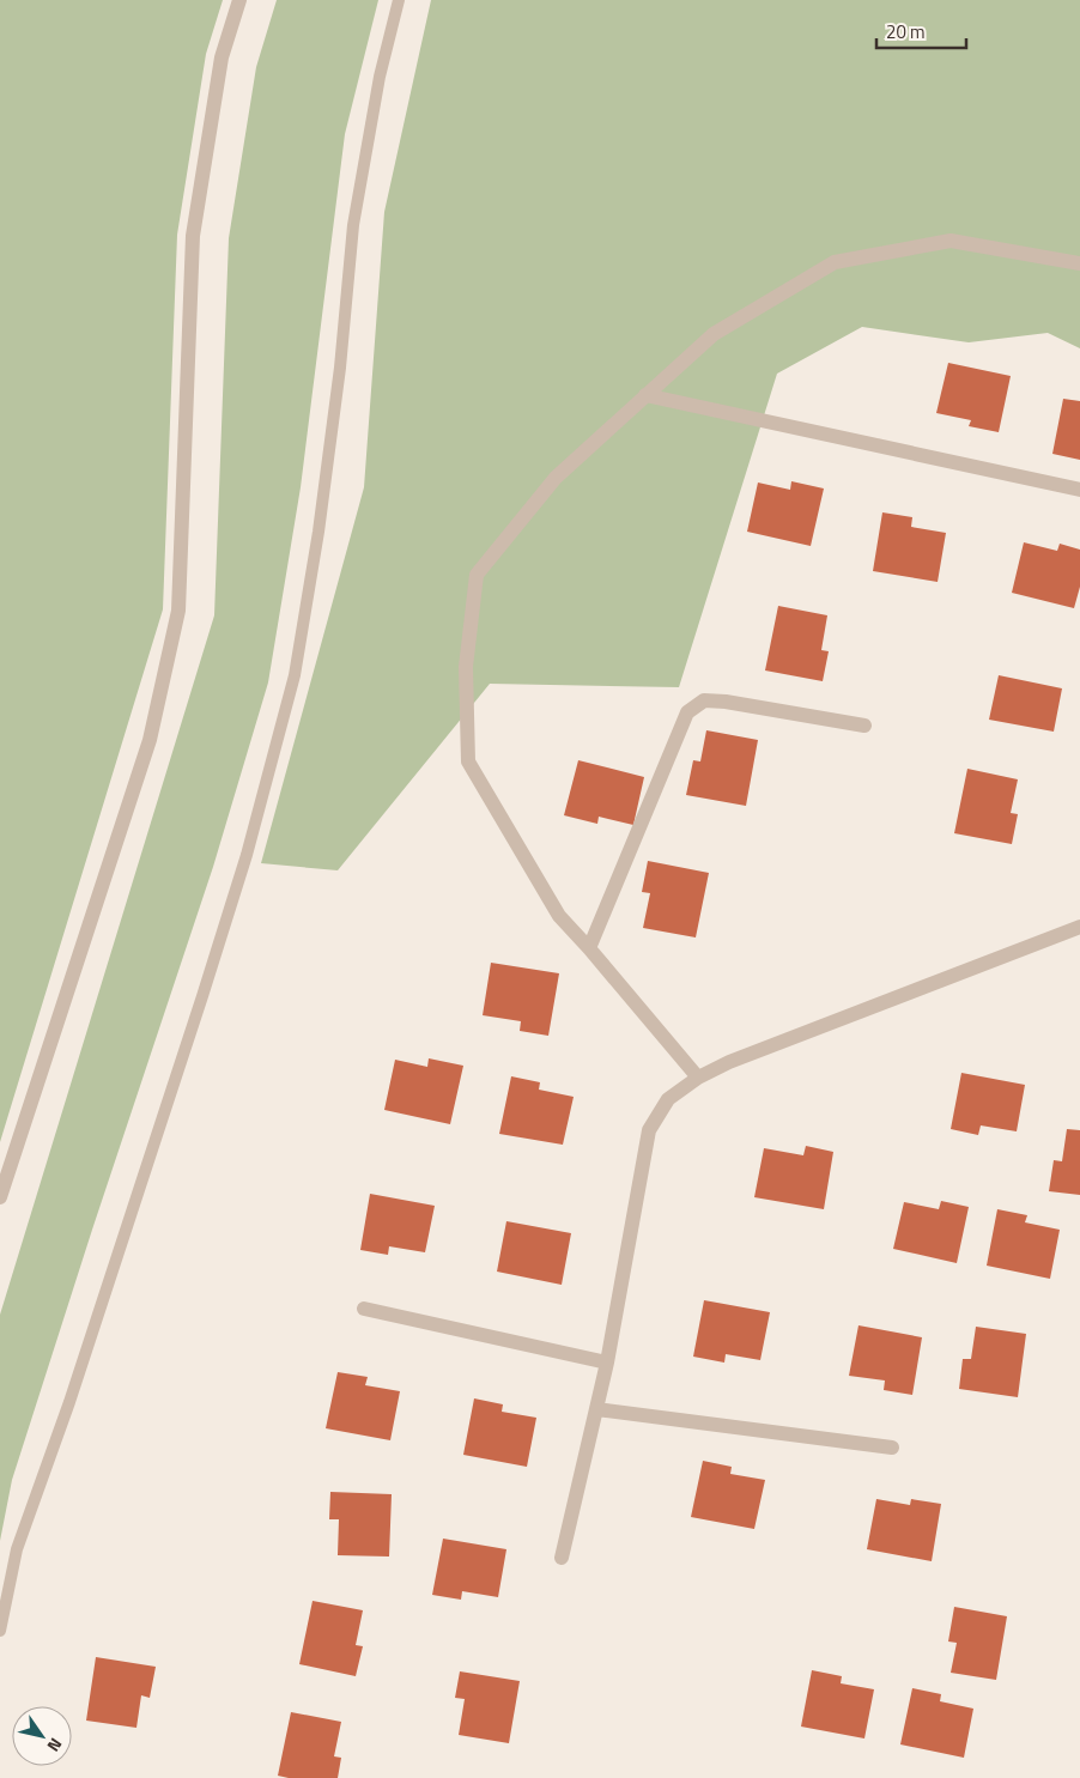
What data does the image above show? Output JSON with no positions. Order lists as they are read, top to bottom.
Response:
{
  "scale_bar": "20 m",
  "north": "bottom right"
}
